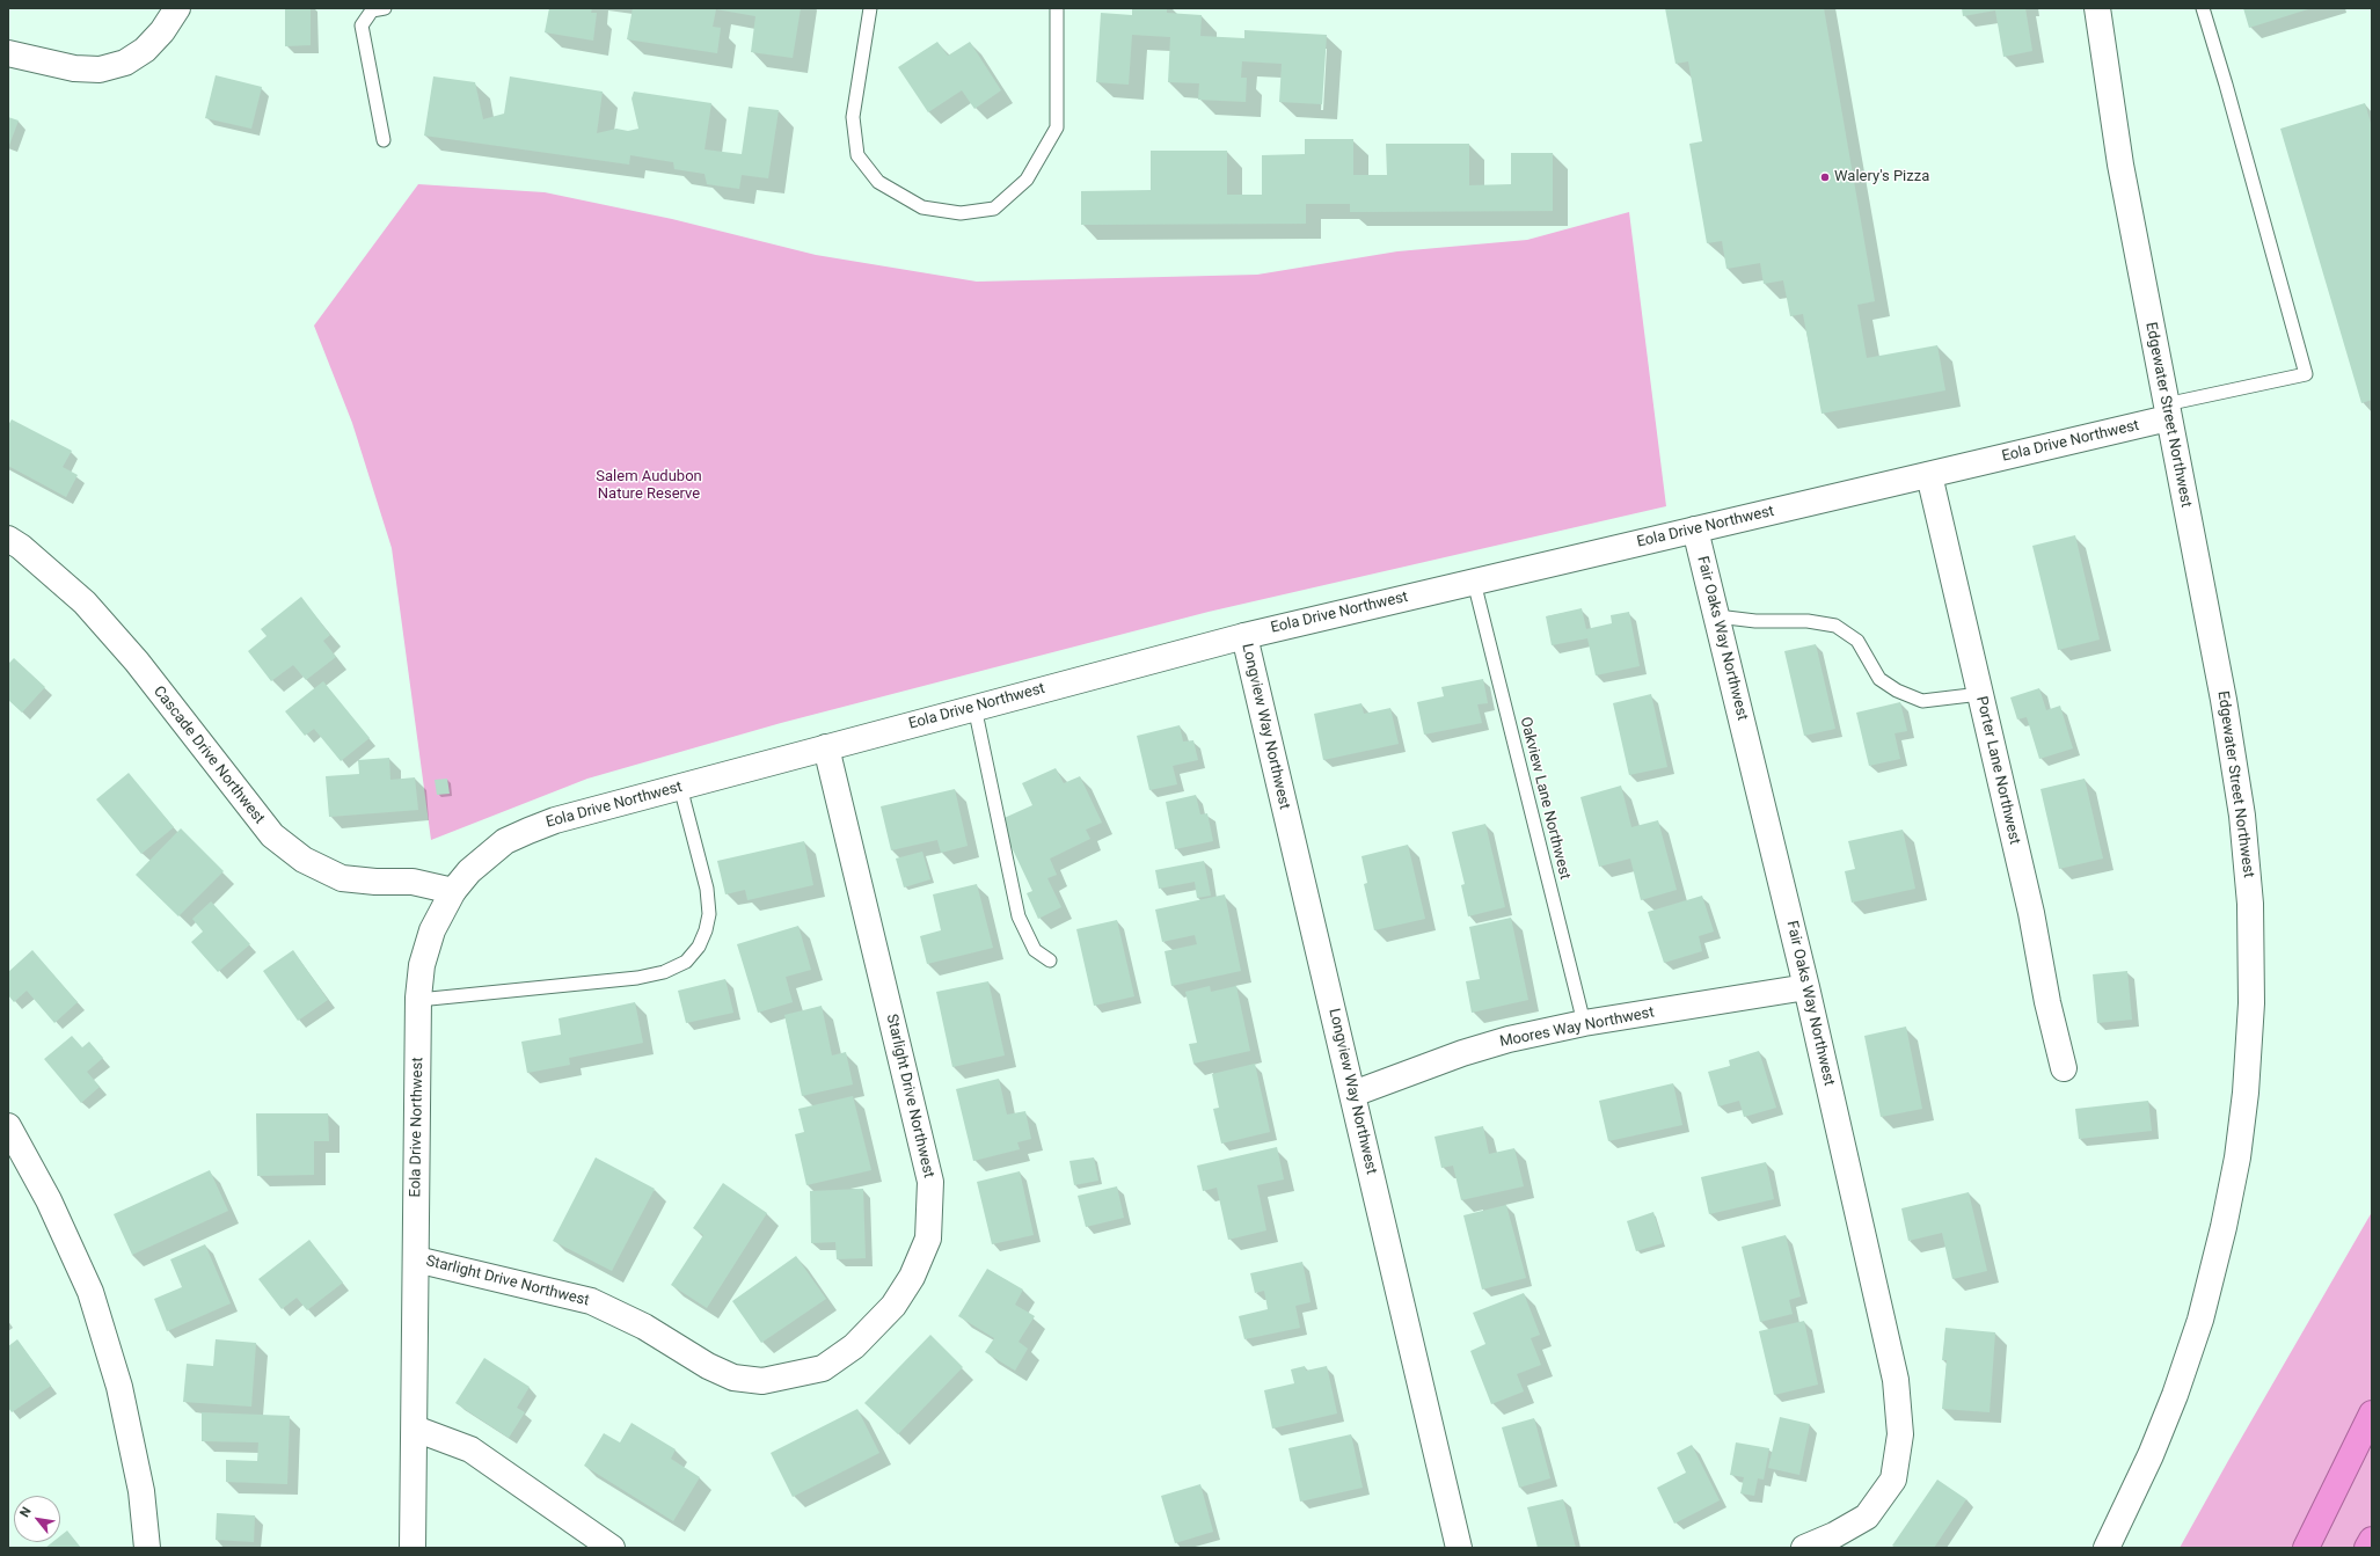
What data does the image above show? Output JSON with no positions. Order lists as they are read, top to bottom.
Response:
{
  "streets": {
    "street": [
      "Edgewater Street Northwest",
      "Eola Drive Northwest",
      "Fair Oaks Way Northwest",
      "Longview Way Northwest",
      "Cascade Drive Northwest",
      "Porter Lane Northwest",
      "Moores Way Northwest",
      "Starlight Drive Northwest"
    ],
    "lane": ["Oakview Lane Northwest"]
  },
  "crossings": [
    ["Edgewater Street Northwest", "Eola Drive Northwest"],
    ["Eola Drive Northwest", "Fair Oaks Way Northwest"],
    ["Eola Drive Northwest", "Longview Way Northwest"],
    ["Eola Drive Northwest", "Cascade Drive Northwest"],
    ["Eola Drive Northwest", "Porter Lane Northwest"],
    ["Eola Drive Northwest", "Oakview Lane Northwest"],
    ["Eola Drive Northwest", "Starlight Drive Northwest"],
    ["Fair Oaks Way Northwest", "Moores Way Northwest"],
    ["Longview Way Northwest", "Moores Way Northwest"],
    ["Oakview Lane Northwest", "Moores Way Northwest"]
  ],
  "parks": ["Salem Audubon Nature Reserve"],
  "places": ["Walery's Pizza"],
  "north": "top left"
}
